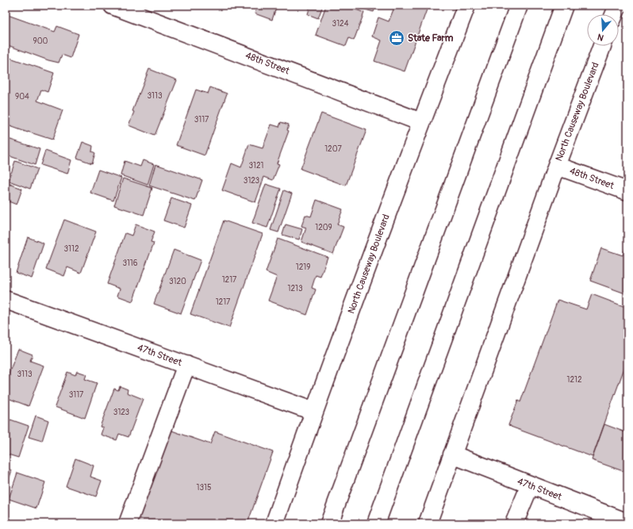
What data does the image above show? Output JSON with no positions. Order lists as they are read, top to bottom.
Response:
{
  "streets": {
    "main road": ["48th Street", "North Causeway Boulevard", "47th Street"]
  },
  "crossings": [
    ["48th Street", "North Causeway Boulevard"],
    ["North Causeway Boulevard", "47th Street"]
  ],
  "places": {
    "office": ["State Farm"]
  },
  "house_numbers": [
    "3124",
    "900",
    "3113",
    "904",
    "3117",
    "1207",
    "3121",
    "3123",
    "1209",
    "3112",
    "3116",
    "1219",
    "1217",
    "3120",
    "1213",
    "1217",
    "3113",
    "1212",
    "3117",
    "3123",
    "1315"
  ],
  "north": "bottom"
}
